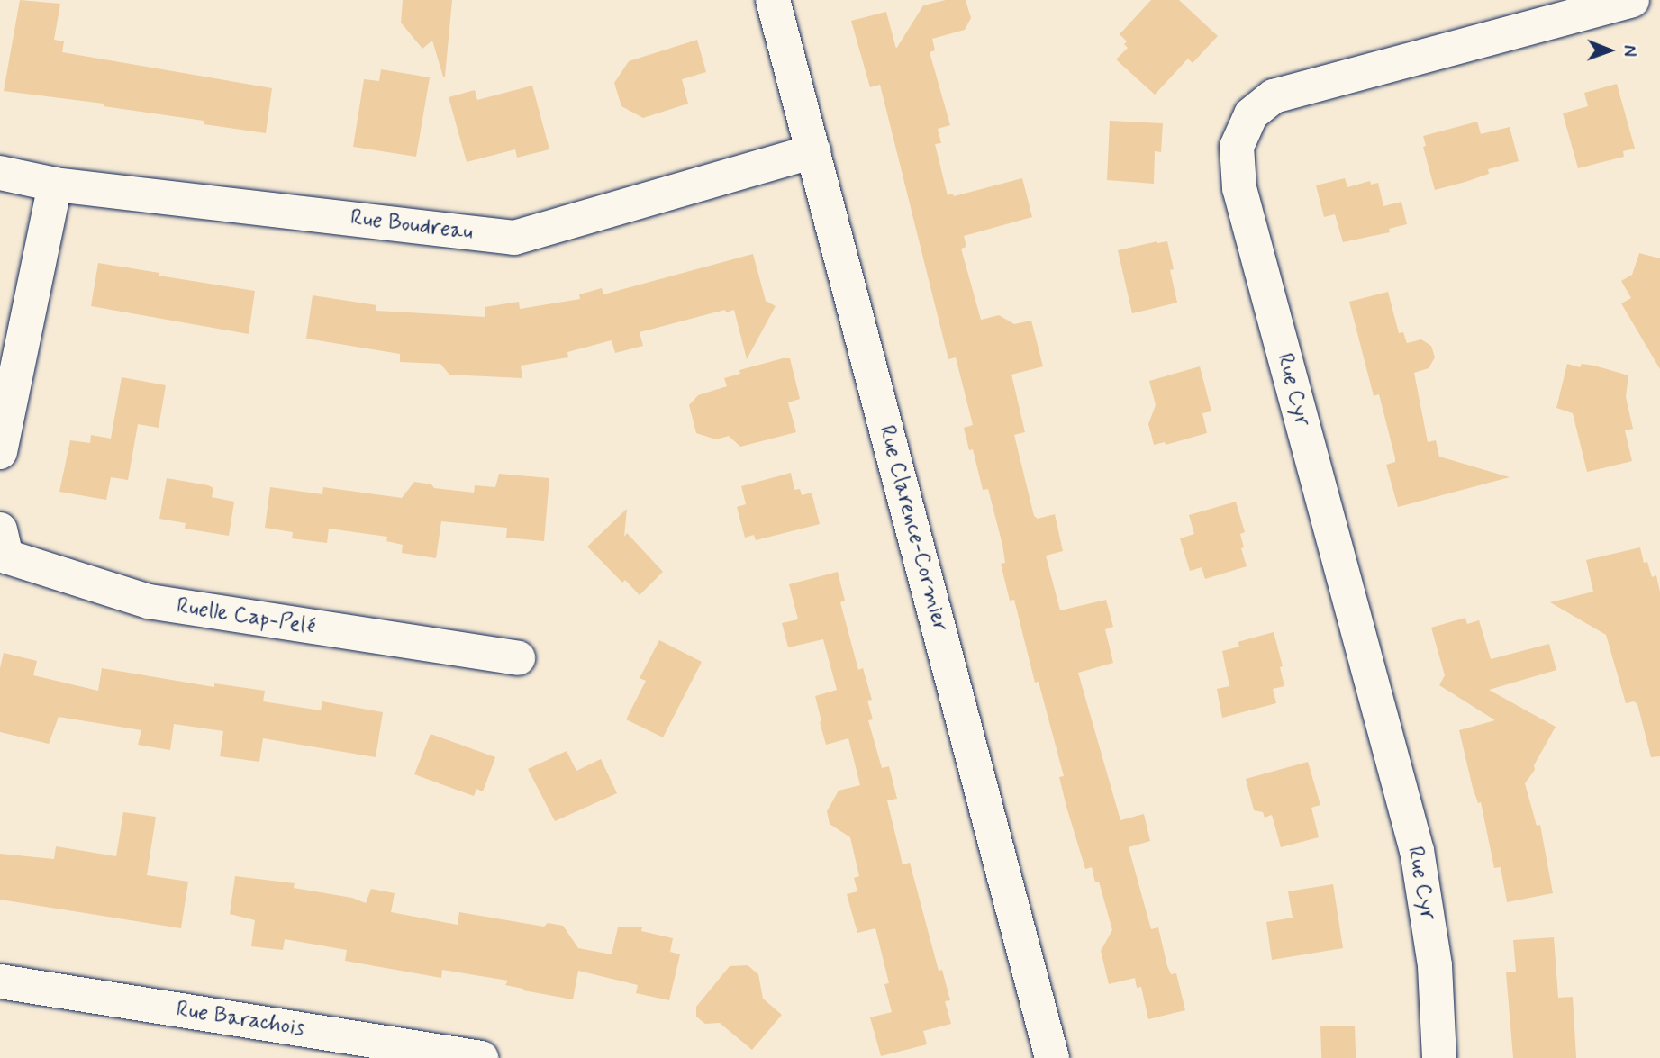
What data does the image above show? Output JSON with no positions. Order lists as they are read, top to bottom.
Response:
{
  "streets": {
    "street": [
      "Rue Boudreau",
      "Rue Cyr",
      "Rue Clarence-Cormier",
      "Ruelle Cap-Pelé",
      "Rue Barachois"
    ]
  },
  "crossings": [
    ["Rue Boudreau", "Rue Clarence-Cormier"]
  ],
  "north": "right"
}
